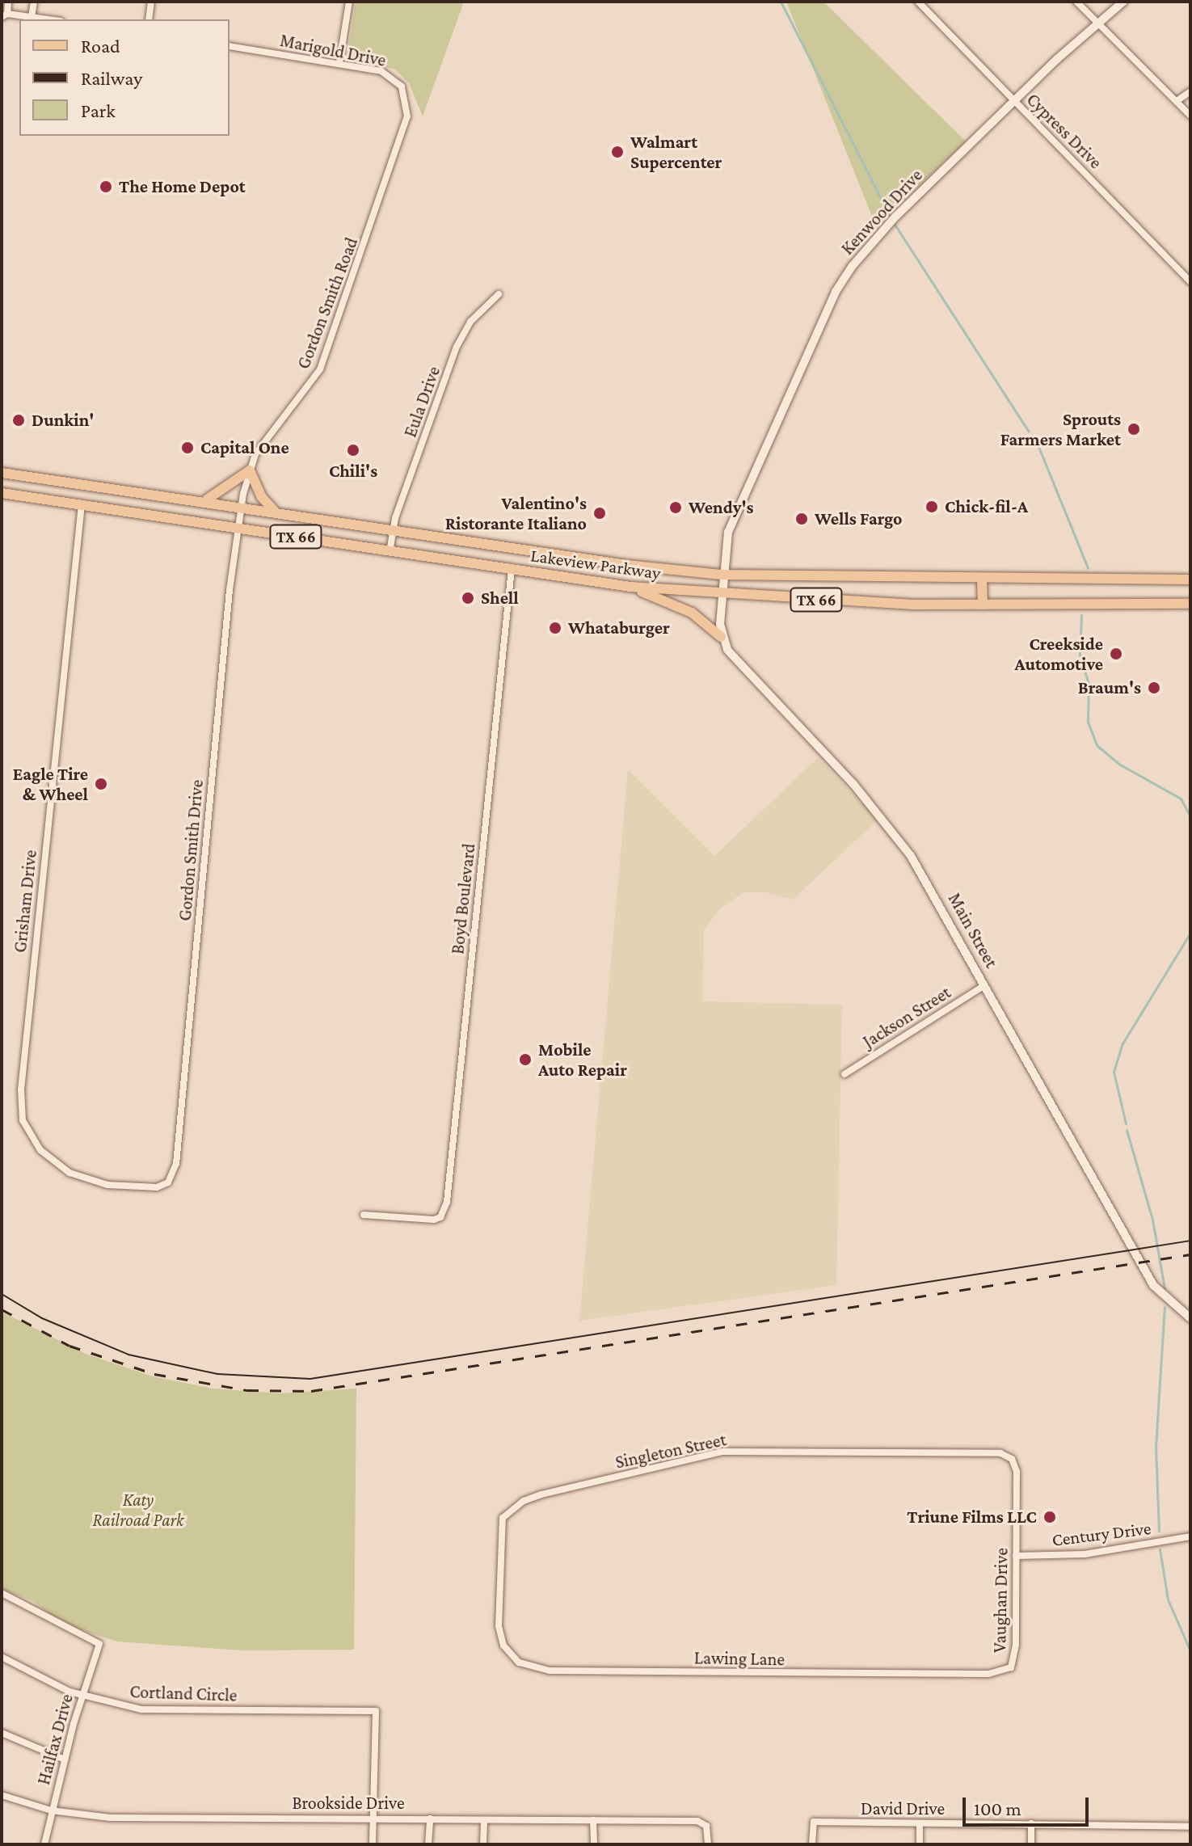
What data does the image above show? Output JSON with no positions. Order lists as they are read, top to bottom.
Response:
{
  "streets": {
    "main road": ["TX 66", "Lakeview Parkway"],
    "street": [
      "Marigold Drive",
      "Cypress Drive",
      "Kenwood Drive",
      "Gordon Smith Road",
      "Eula Drive",
      "Gordon Smith Drive",
      "Boyd Boulevard",
      "Grisham Drive",
      "Main Street",
      "Jackson Street",
      "Singleton Street",
      "Century Drive",
      "Vaughan Drive",
      "Lawing Lane",
      "Cortland Circle",
      "Hailfax Drive",
      "Brookside Drive",
      "David Drive"
    ]
  },
  "crossings": [
    ["Marigold Drive", "Gordon Smith Road"],
    ["Cypress Drive", "Kenwood Drive"],
    ["Kenwood Drive", "Lakeview Parkway"],
    ["Gordon Smith Road", "Lakeview Parkway"],
    ["Gordon Smith Road", "Gordon Smith Drive"],
    ["Eula Drive", "Lakeview Parkway"],
    ["Lakeview Parkway", "Gordon Smith Drive"],
    ["Lakeview Parkway", "Boyd Boulevard"],
    ["Lakeview Parkway", "Grisham Drive"],
    ["Gordon Smith Drive", "Grisham Drive"],
    ["Main Street", "Jackson Street"],
    ["Singleton Street", "Vaughan Drive"],
    ["Singleton Street", "Lawing Lane"],
    ["Century Drive", "Vaughan Drive"],
    ["Vaughan Drive", "Lawing Lane"],
    ["Cortland Circle", "Hailfax Drive"],
    ["Cortland Circle", "Brookside Drive"],
    ["Hailfax Drive", "Brookside Drive"]
  ],
  "parks": ["Katy Railroad Park"],
  "places": [
    "Walmart Supercenter",
    "The Home Depot",
    "Dunkin'",
    "Sprouts Farmers Market",
    "Capital One",
    "Chili's",
    "Chick-fil-A",
    "Wendy's",
    "Valentino's Ristorante Italiano",
    "Wells Fargo",
    "Shell",
    "Whataburger",
    "Creekside Automotive",
    "Braum's",
    "Eagle Tire & Wheel",
    "Mobile Auto Repair",
    "Triune Films LLC"
  ],
  "legend": ["Road", "Railway", "Park"],
  "scale_bar": "100 m"
}
